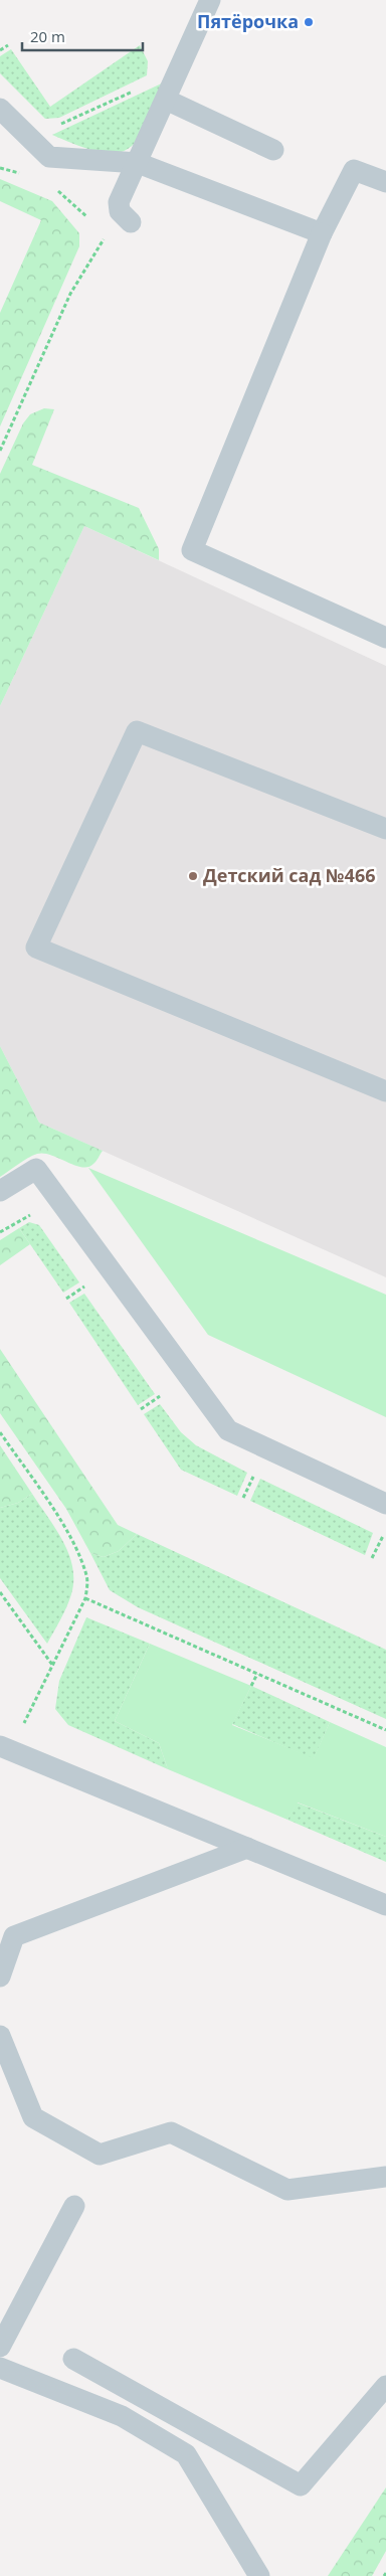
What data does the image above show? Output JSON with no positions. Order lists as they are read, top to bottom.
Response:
{
  "places": ["Пятёрочка", "Детский сад №466"],
  "scale_bar": "20 m"
}
